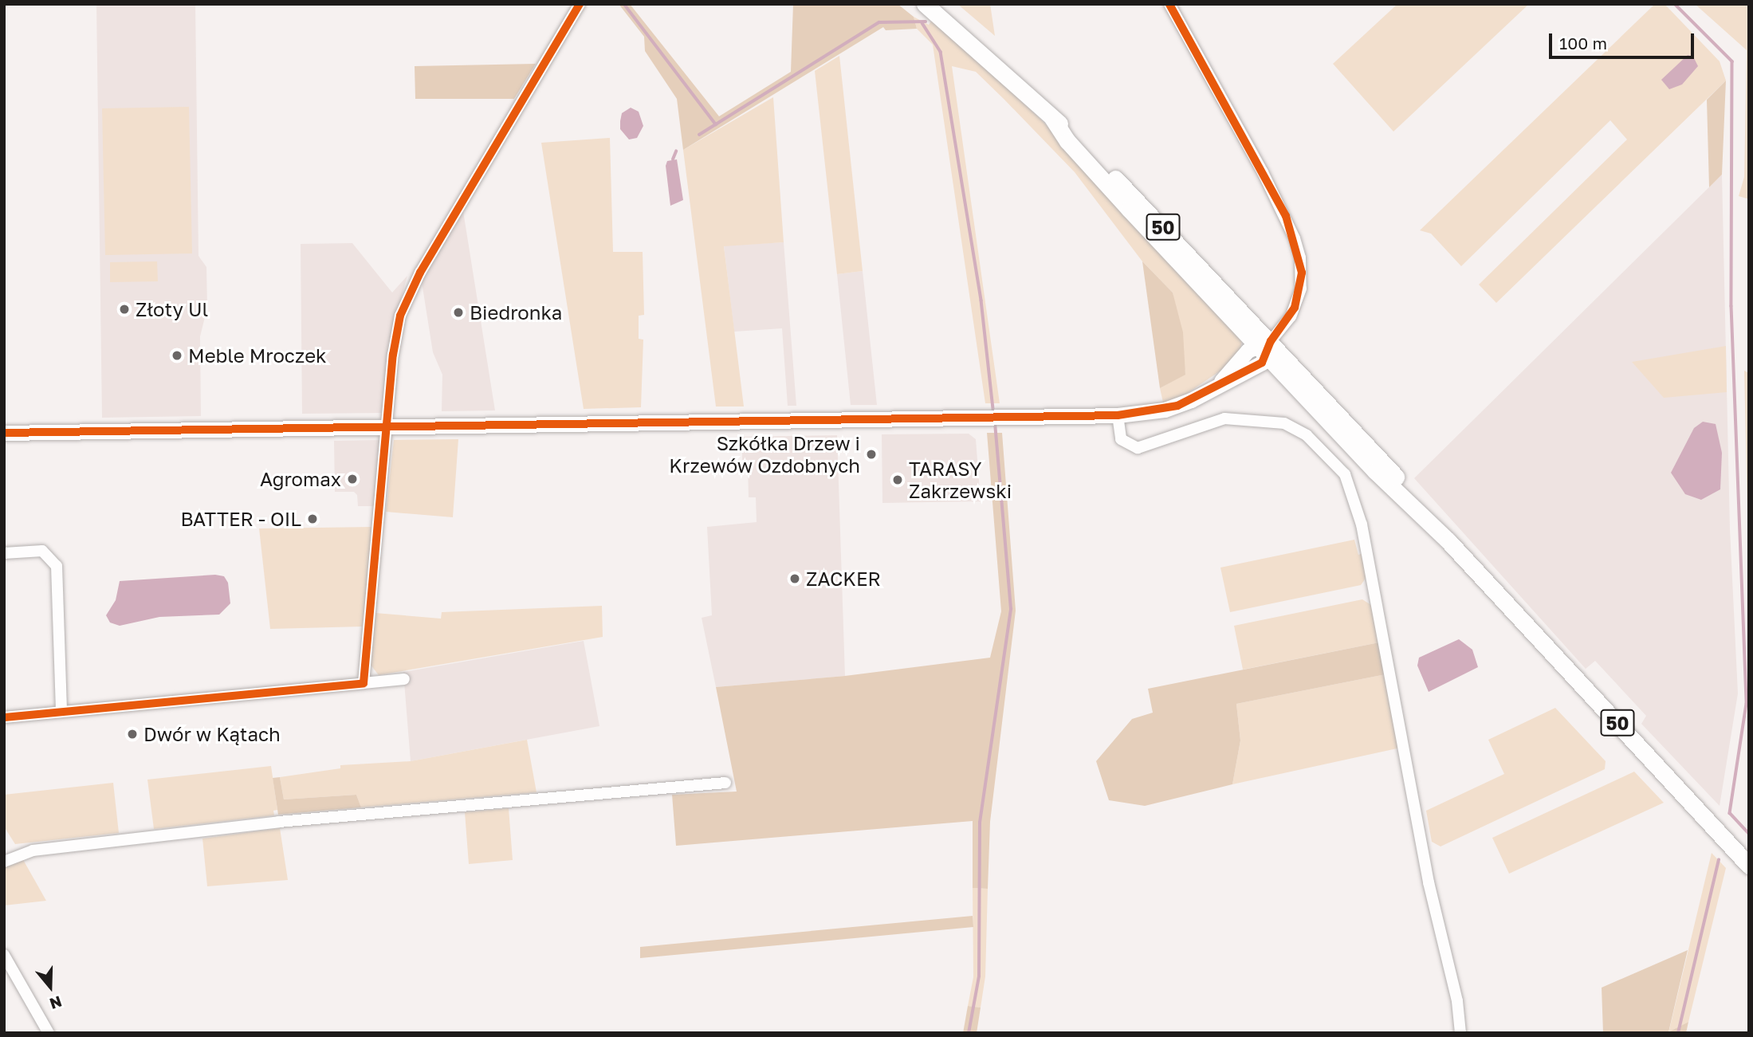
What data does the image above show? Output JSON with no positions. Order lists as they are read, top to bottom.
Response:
{
  "streets": {
    "main road": ["50"]
  },
  "places": [
    "Złoty Ul",
    "Biedronka",
    "Meble Mroczek",
    "Szkółka Drzew i Krzewów Ozdobnych",
    "Agromax",
    "TARASY Zakrzewski",
    "BATTER - OIL",
    "ZACKER",
    "Dwór w Kątach"
  ],
  "scale_bar": "100 m",
  "north": "bottom"
}
